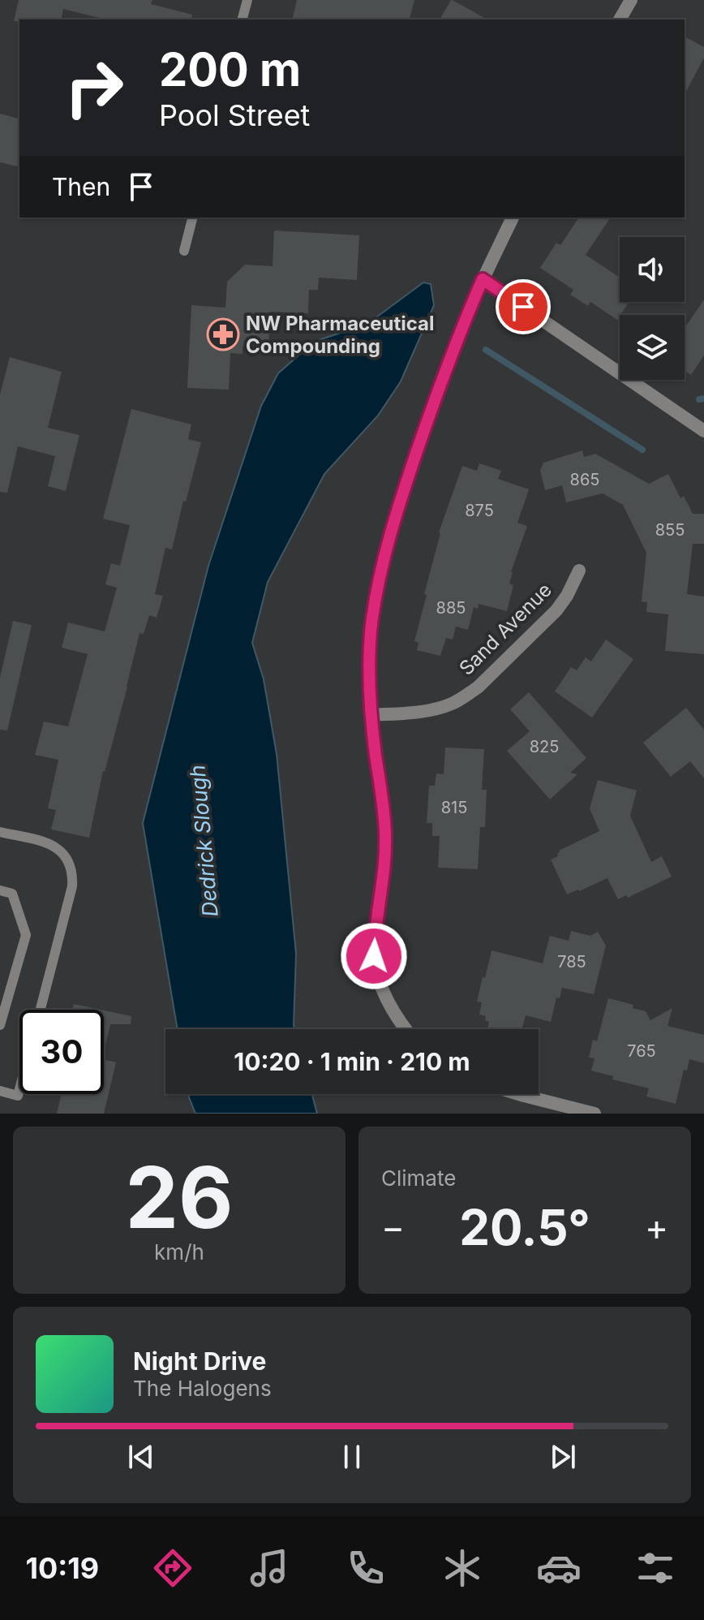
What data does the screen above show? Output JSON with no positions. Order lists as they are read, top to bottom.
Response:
{
  "streets": {
    "street": ["Sand Avenue"]
  },
  "water": ["Dedrick Slough"],
  "places": {
    "pharmacy": ["NW Pharmaceutical Compounding"]
  },
  "house_numbers": [
    "865",
    "875",
    "855",
    "885",
    "825",
    "815",
    "785",
    "765"
  ],
  "page": {
    "turn": ["200 m", "Pool Street"],
    "then": "Then",
    "limit": "30",
    "trip": "10:20 · 1 min · 210 m",
    "tile": [
      ["26", "km/h"],
      "Climate"
    ],
    "heat": ["−", "20.5°", "+"],
    "song": ["Night Drive", "The Halogens"],
    "tabs": "10:19"
  }
}
